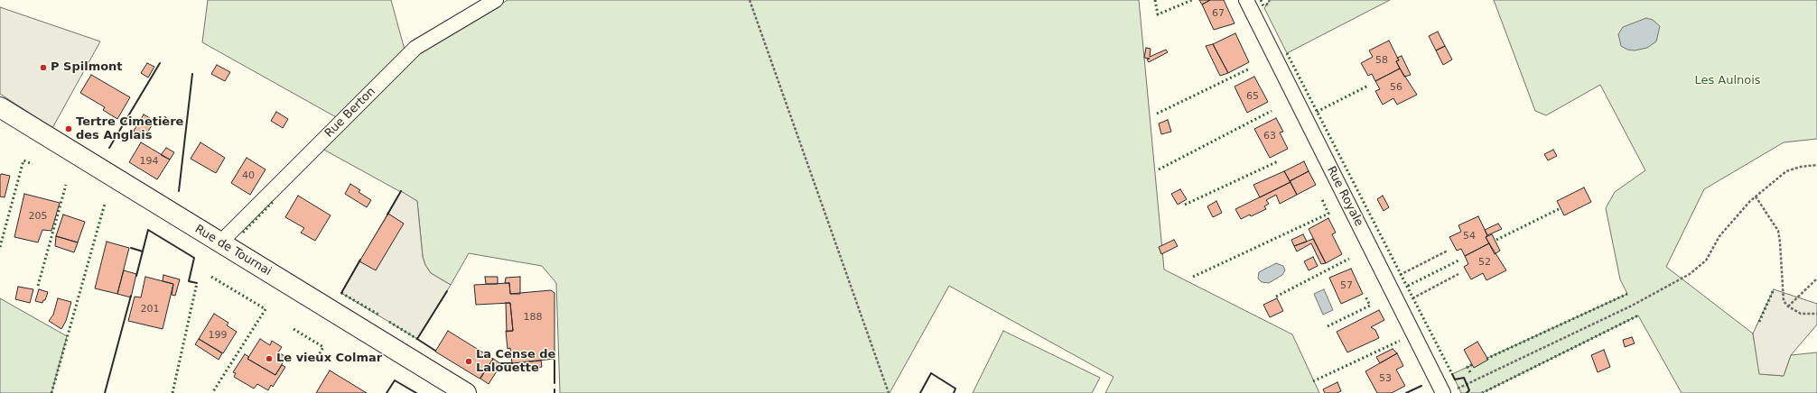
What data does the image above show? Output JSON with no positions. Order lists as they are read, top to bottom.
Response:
{
  "streets": {
    "main road": ["Rue de Tournai"],
    "street": ["Rue Berton", "Rue Royale"]
  },
  "crossings": [
    ["Rue Berton", "Rue de Tournai"]
  ],
  "parks": ["Les Aulnois"],
  "places": [
    "P Spilmont",
    "Tertre Cimetière des Anglais",
    "Le vieux Colmar",
    "La Cense de Lalouette"
  ],
  "house_numbers": [
    "67",
    "58",
    "56",
    "65",
    "63",
    "194",
    "40",
    "205",
    "54",
    "52",
    "57",
    "201",
    "188",
    "199",
    "53"
  ]
}
